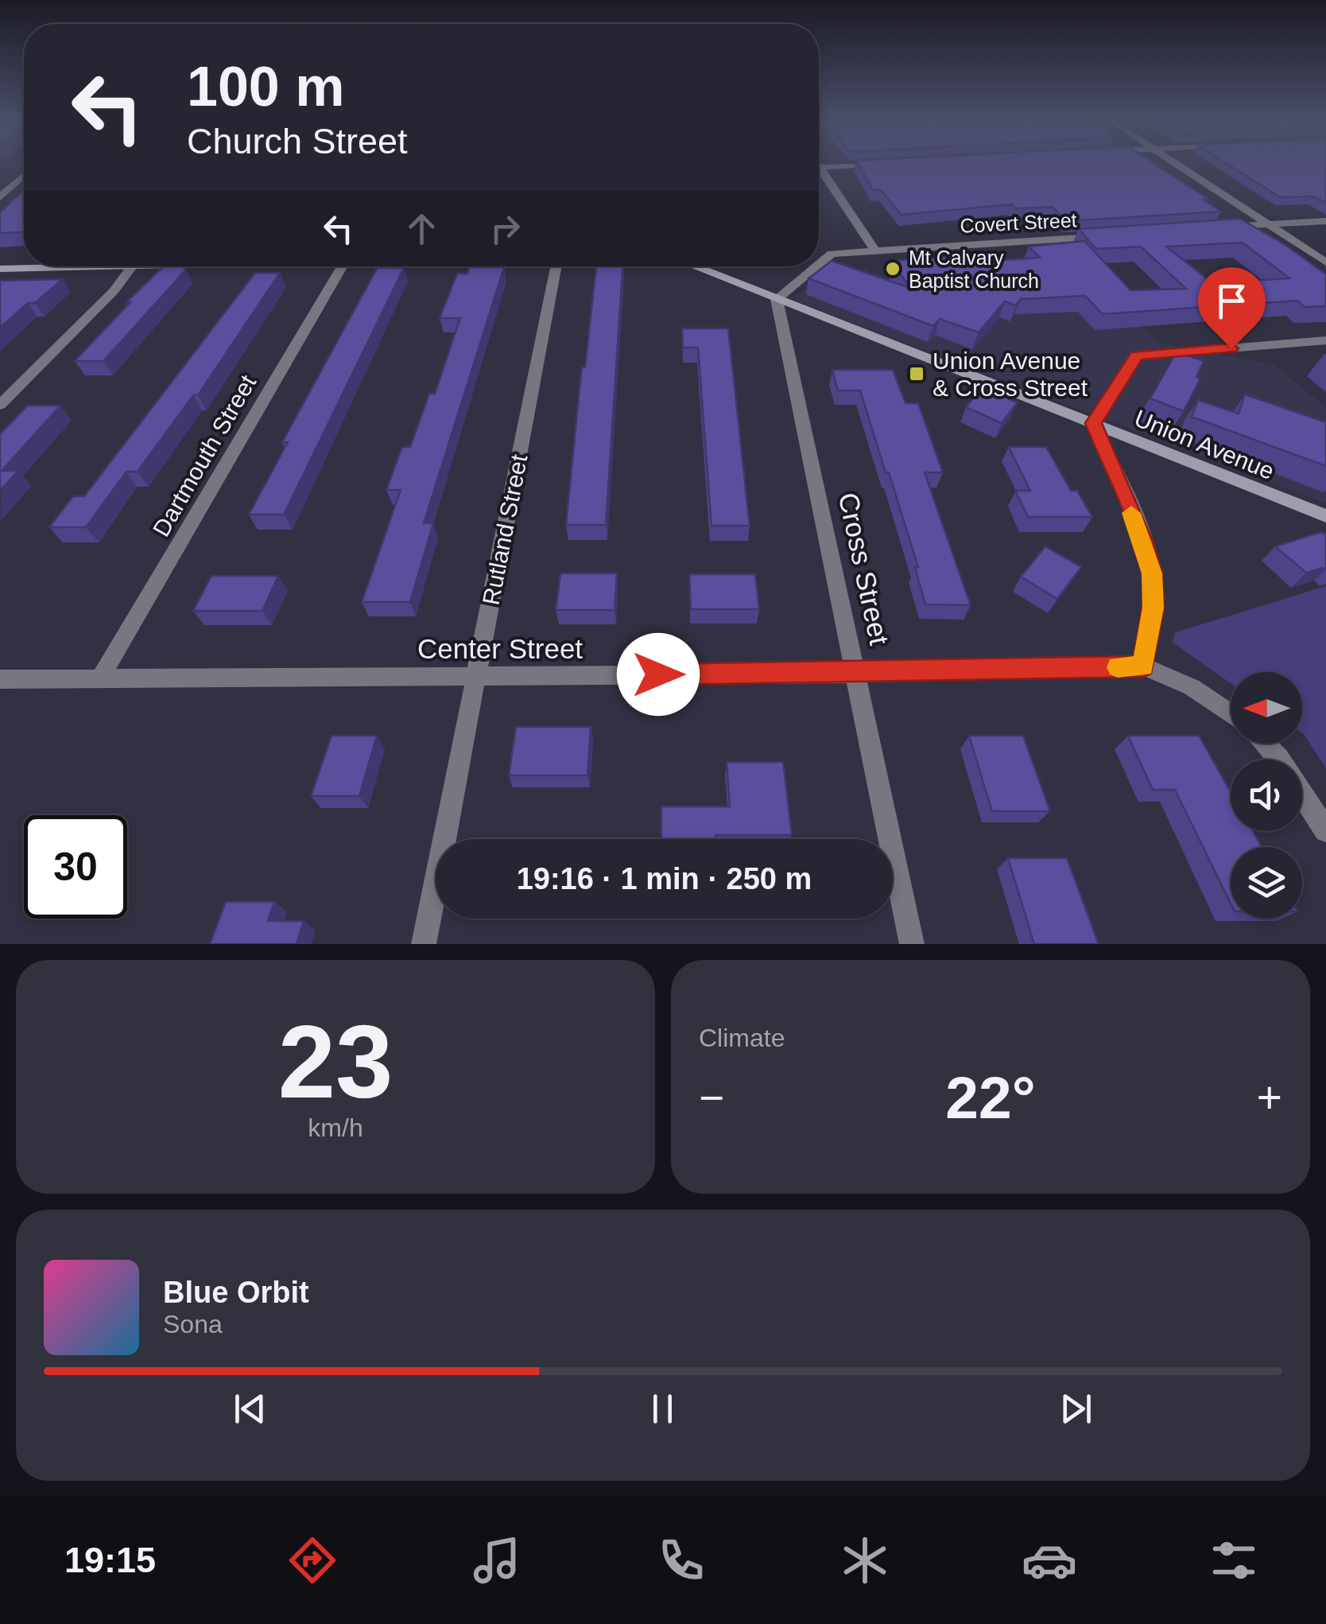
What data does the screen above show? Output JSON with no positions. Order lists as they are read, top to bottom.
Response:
{
  "streets": {
    "main road": ["Union Avenue"],
    "street": [
      "Covert Street",
      "Dartmouth Street",
      "Rutland Street",
      "Cross Street",
      "Center Street"
    ]
  },
  "crossings": [
    ["Covert Street", "Union Avenue"],
    ["Covert Street", "Cross Street"],
    ["Union Avenue", "Cross Street"],
    ["Dartmouth Street", "Center Street"],
    ["Rutland Street", "Center Street"],
    ["Cross Street", "Center Street"]
  ],
  "places": {
    "other": ["Mt Calvary Baptist Church"],
    "transit": ["Union Avenue & Cross Street"]
  },
  "north": "left",
  "page": {
    "turn": ["100 m", "Church Street"],
    "limit": "30",
    "trip": "19:16 · 1 min · 250 m",
    "tile": [
      ["23", "km/h"],
      "Climate"
    ],
    "heat": ["−", "22°", "+"],
    "song": ["Blue Orbit", "Sona"],
    "tabs": "19:15"
  }
}
